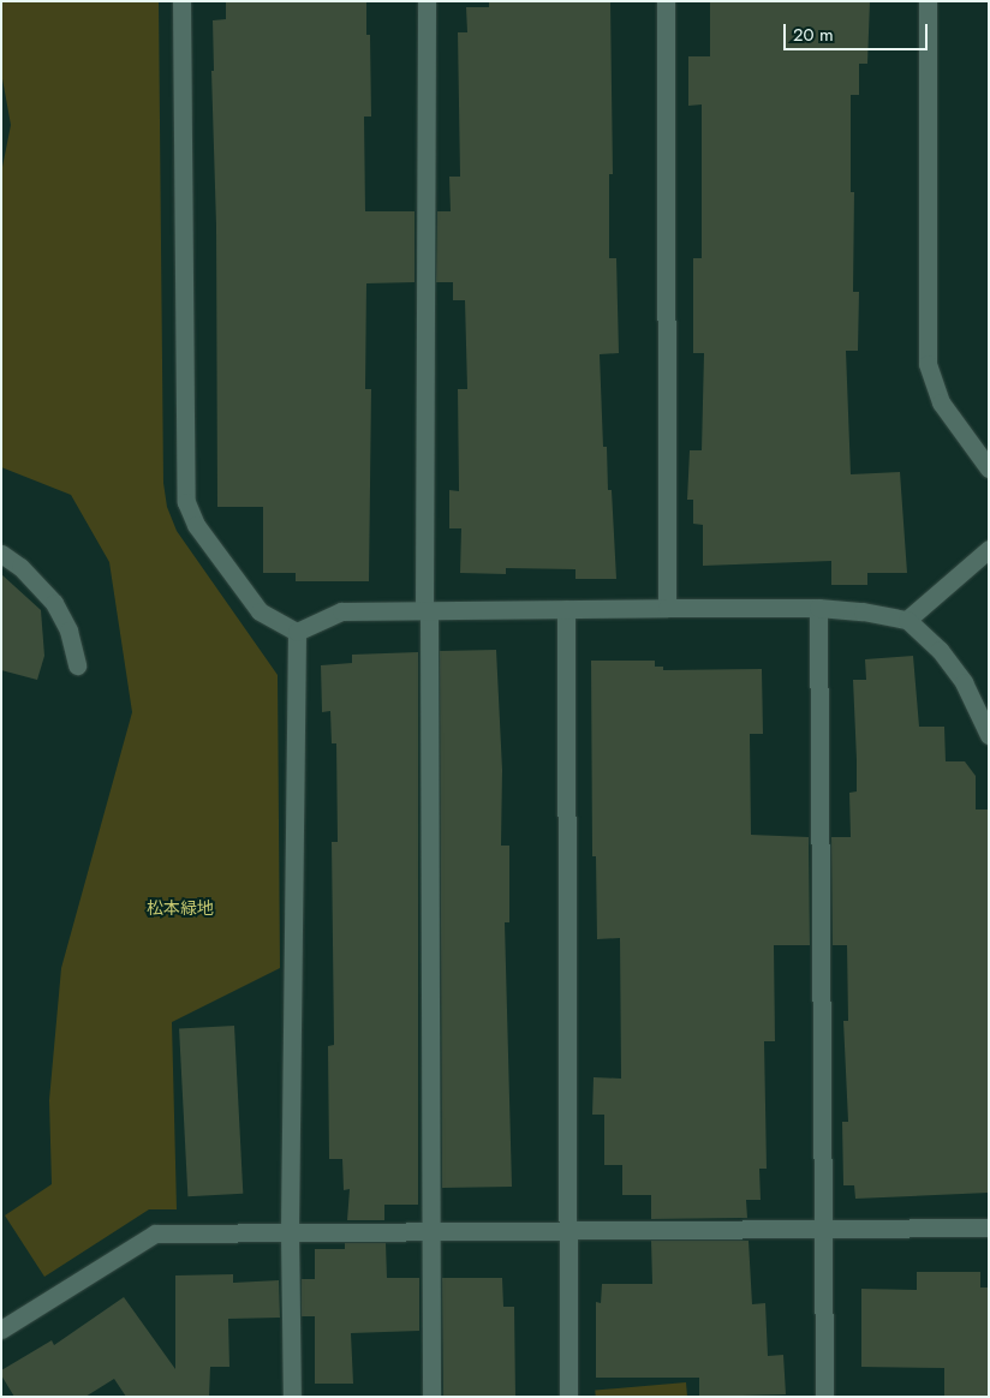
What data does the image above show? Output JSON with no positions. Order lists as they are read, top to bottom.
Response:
{
  "parks": ["松本緑地"],
  "scale_bar": "20 m"
}
